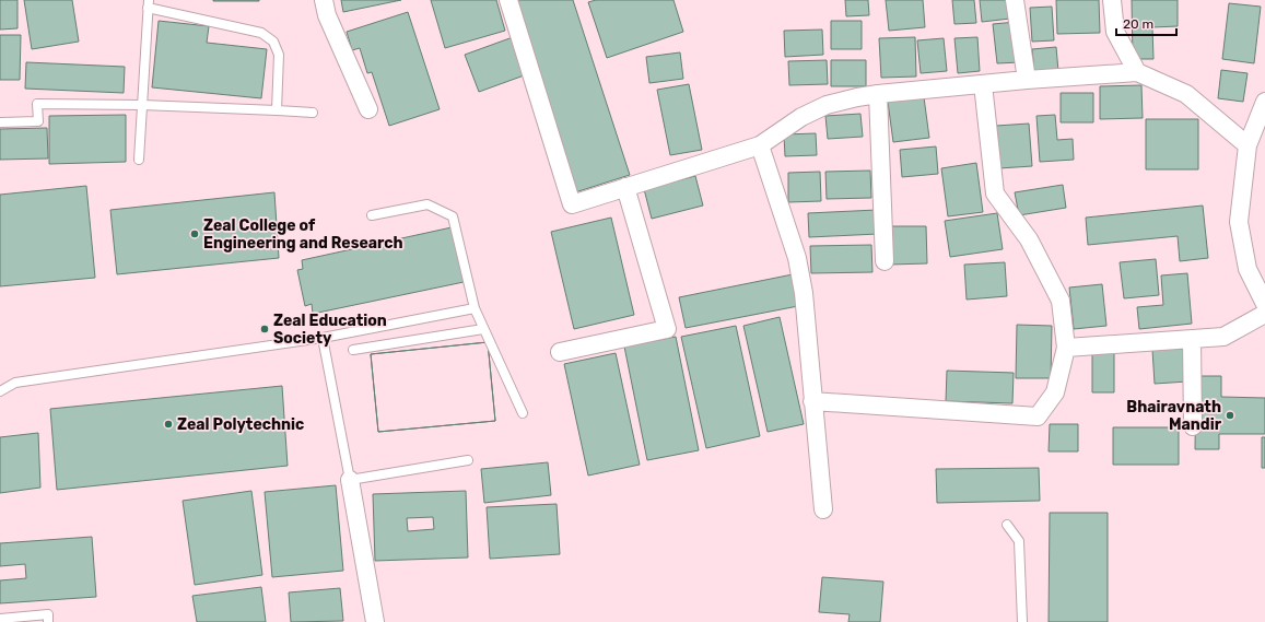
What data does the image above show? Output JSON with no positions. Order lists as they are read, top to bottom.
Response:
{
  "places": [
    "Zeal College of Engineering and Research",
    "Zeal Education Society",
    "Bhairavnath Mandir",
    "Zeal Polytechnic"
  ],
  "scale_bar": "20 m"
}
